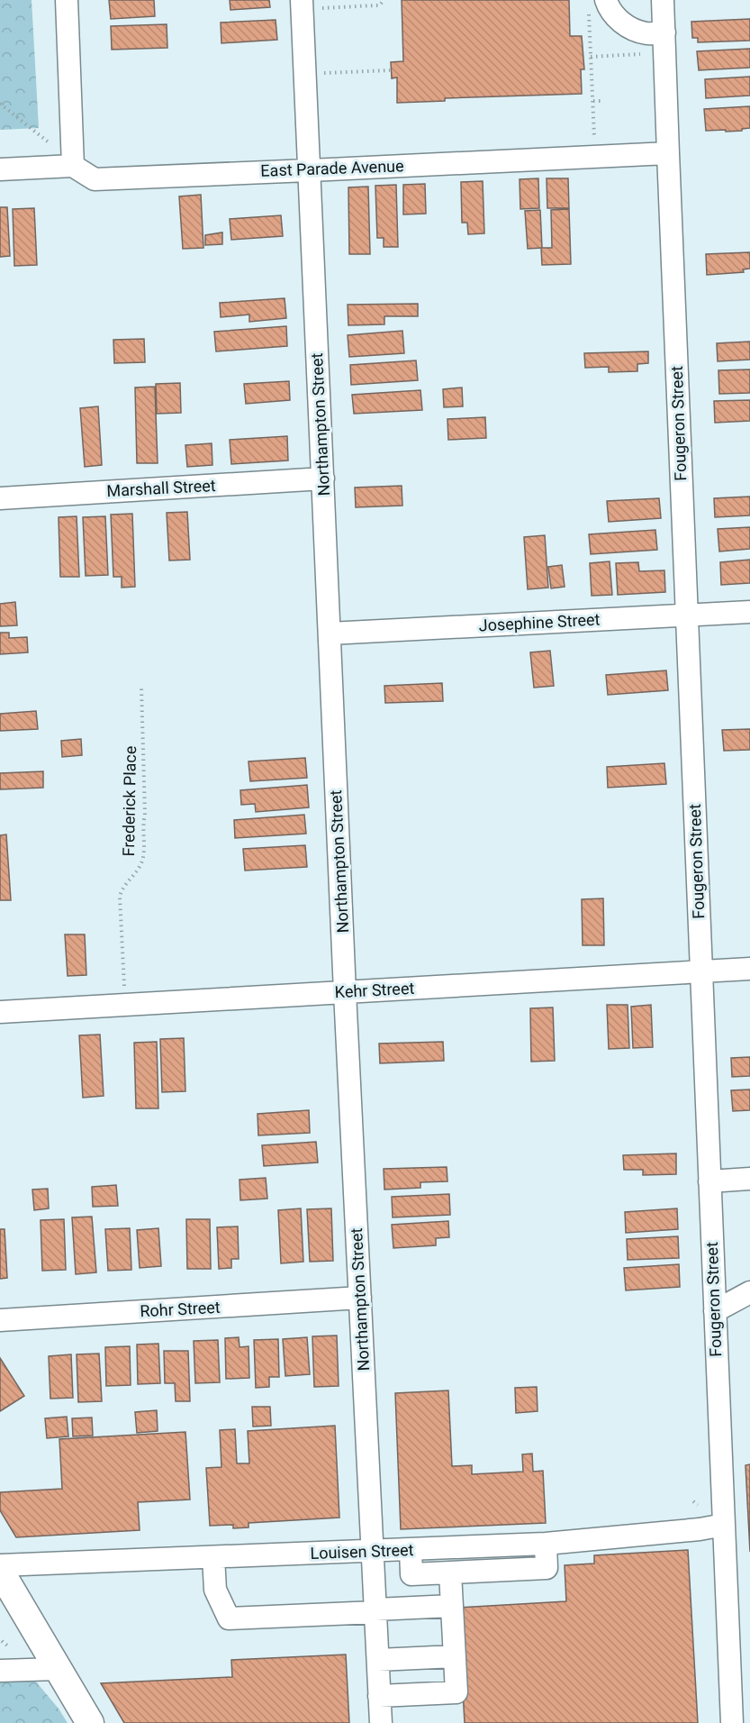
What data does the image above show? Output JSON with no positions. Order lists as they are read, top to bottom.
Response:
{
  "streets": {
    "street": [
      "East Parade Avenue",
      "Fougeron Street",
      "Northampton Street",
      "Marshall Street",
      "Josephine Street",
      "Kehr Street",
      "Rohr Street",
      "Louisen Street"
    ],
    "path": ["Frederick Place"]
  },
  "crossings": [
    ["East Parade Avenue", "Fougeron Street"],
    ["East Parade Avenue", "Northampton Street"],
    ["Fougeron Street", "Josephine Street"],
    ["Fougeron Street", "Kehr Street"],
    ["Fougeron Street", "Louisen Street"],
    ["Northampton Street", "Marshall Street"],
    ["Northampton Street", "Josephine Street"],
    ["Northampton Street", "Kehr Street"],
    ["Northampton Street", "Rohr Street"],
    ["Northampton Street", "Louisen Street"],
    ["Frederick Place", "Kehr Street"]
  ]
}
